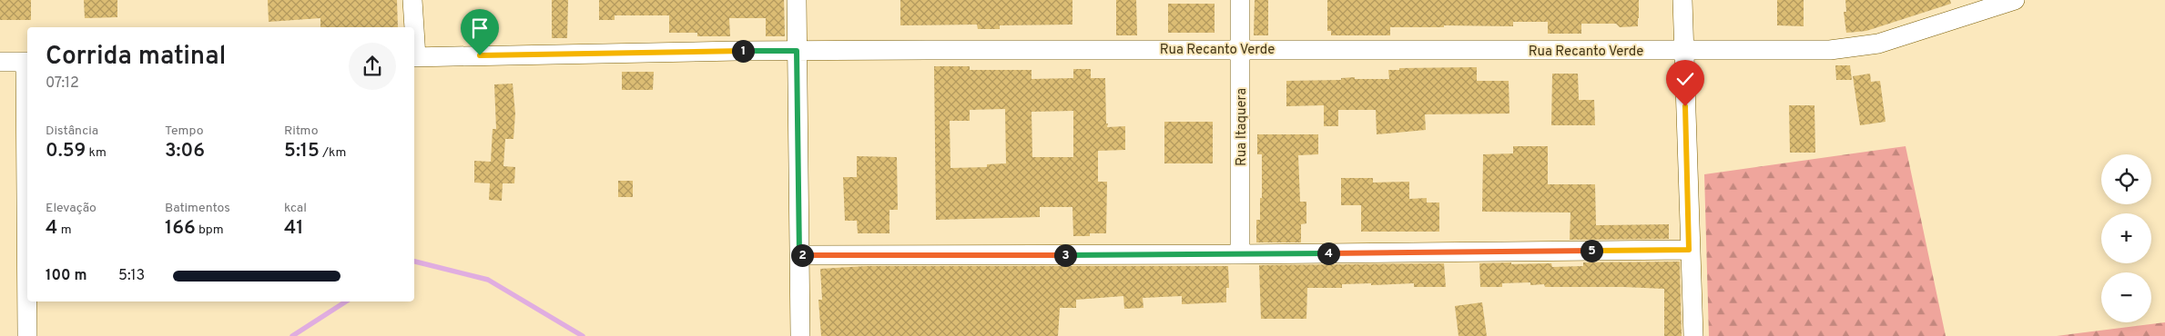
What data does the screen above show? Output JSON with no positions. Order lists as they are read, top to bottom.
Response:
{
  "streets": {
    "street": ["Rua Recanto Verde", "Rua Itaquera"]
  },
  "crossings": [
    ["Rua Recanto Verde", "Rua Itaquera"]
  ],
  "page": {
    "heading": ["Corrida matinal", "07:12"],
    "pins": [
      "1",
      "5",
      "4",
      "2",
      "3"
    ],
    "stats": [
      ["Distância", "0.59 km"],
      ["Tempo", "3:06"],
      ["Ritmo", "5:15 /km"],
      ["Elevação", "4 m"],
      ["Batimentos", "166 bpm"],
      ["kcal", "41"]
    ],
    "map_buttons": ["+", "−"],
    "list": [
      {
        "name": "100 m",
        "note": "5:13"
      }
    ]
  }
}
